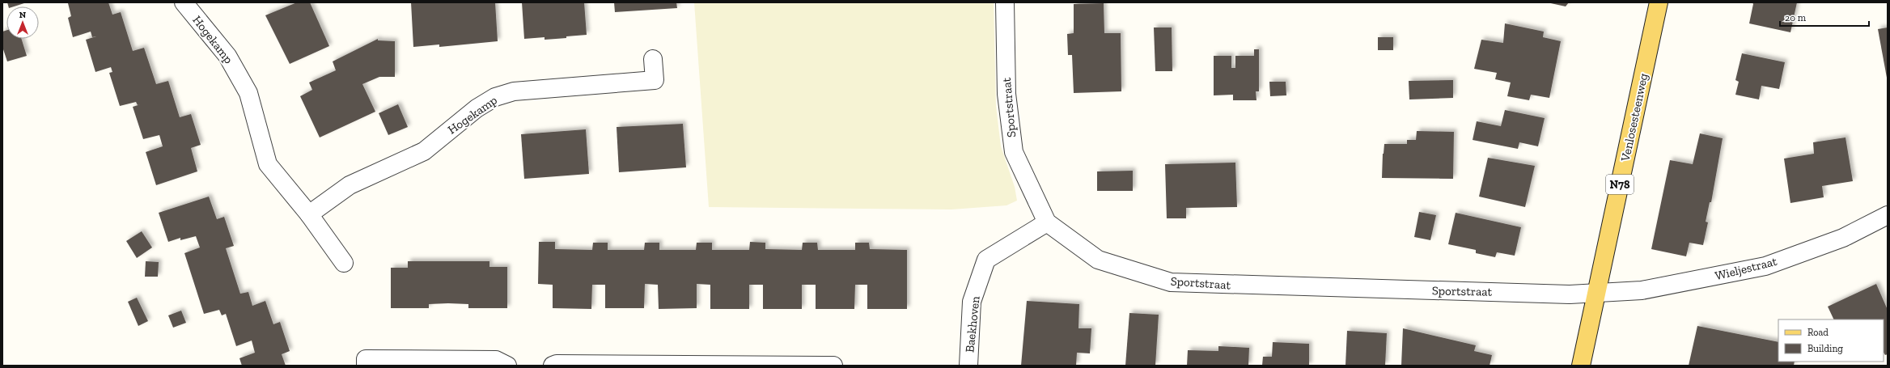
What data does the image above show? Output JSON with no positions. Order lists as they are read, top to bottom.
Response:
{
  "streets": {
    "main road": ["Venlosesteenweg", "N78"],
    "street": [
      "Hogekamp",
      "Sportstraat",
      "Wieljestraat",
      "Baekhoven"
    ]
  },
  "crossings": [
    ["Sportstraat", "Venlosesteenweg"],
    ["Sportstraat", "Wieljestraat"],
    ["Sportstraat", "Baekhoven"],
    ["Venlosesteenweg", "Wieljestraat"]
  ],
  "legend": ["Road", "Building"],
  "scale_bar": "20 m",
  "north": "top"
}
